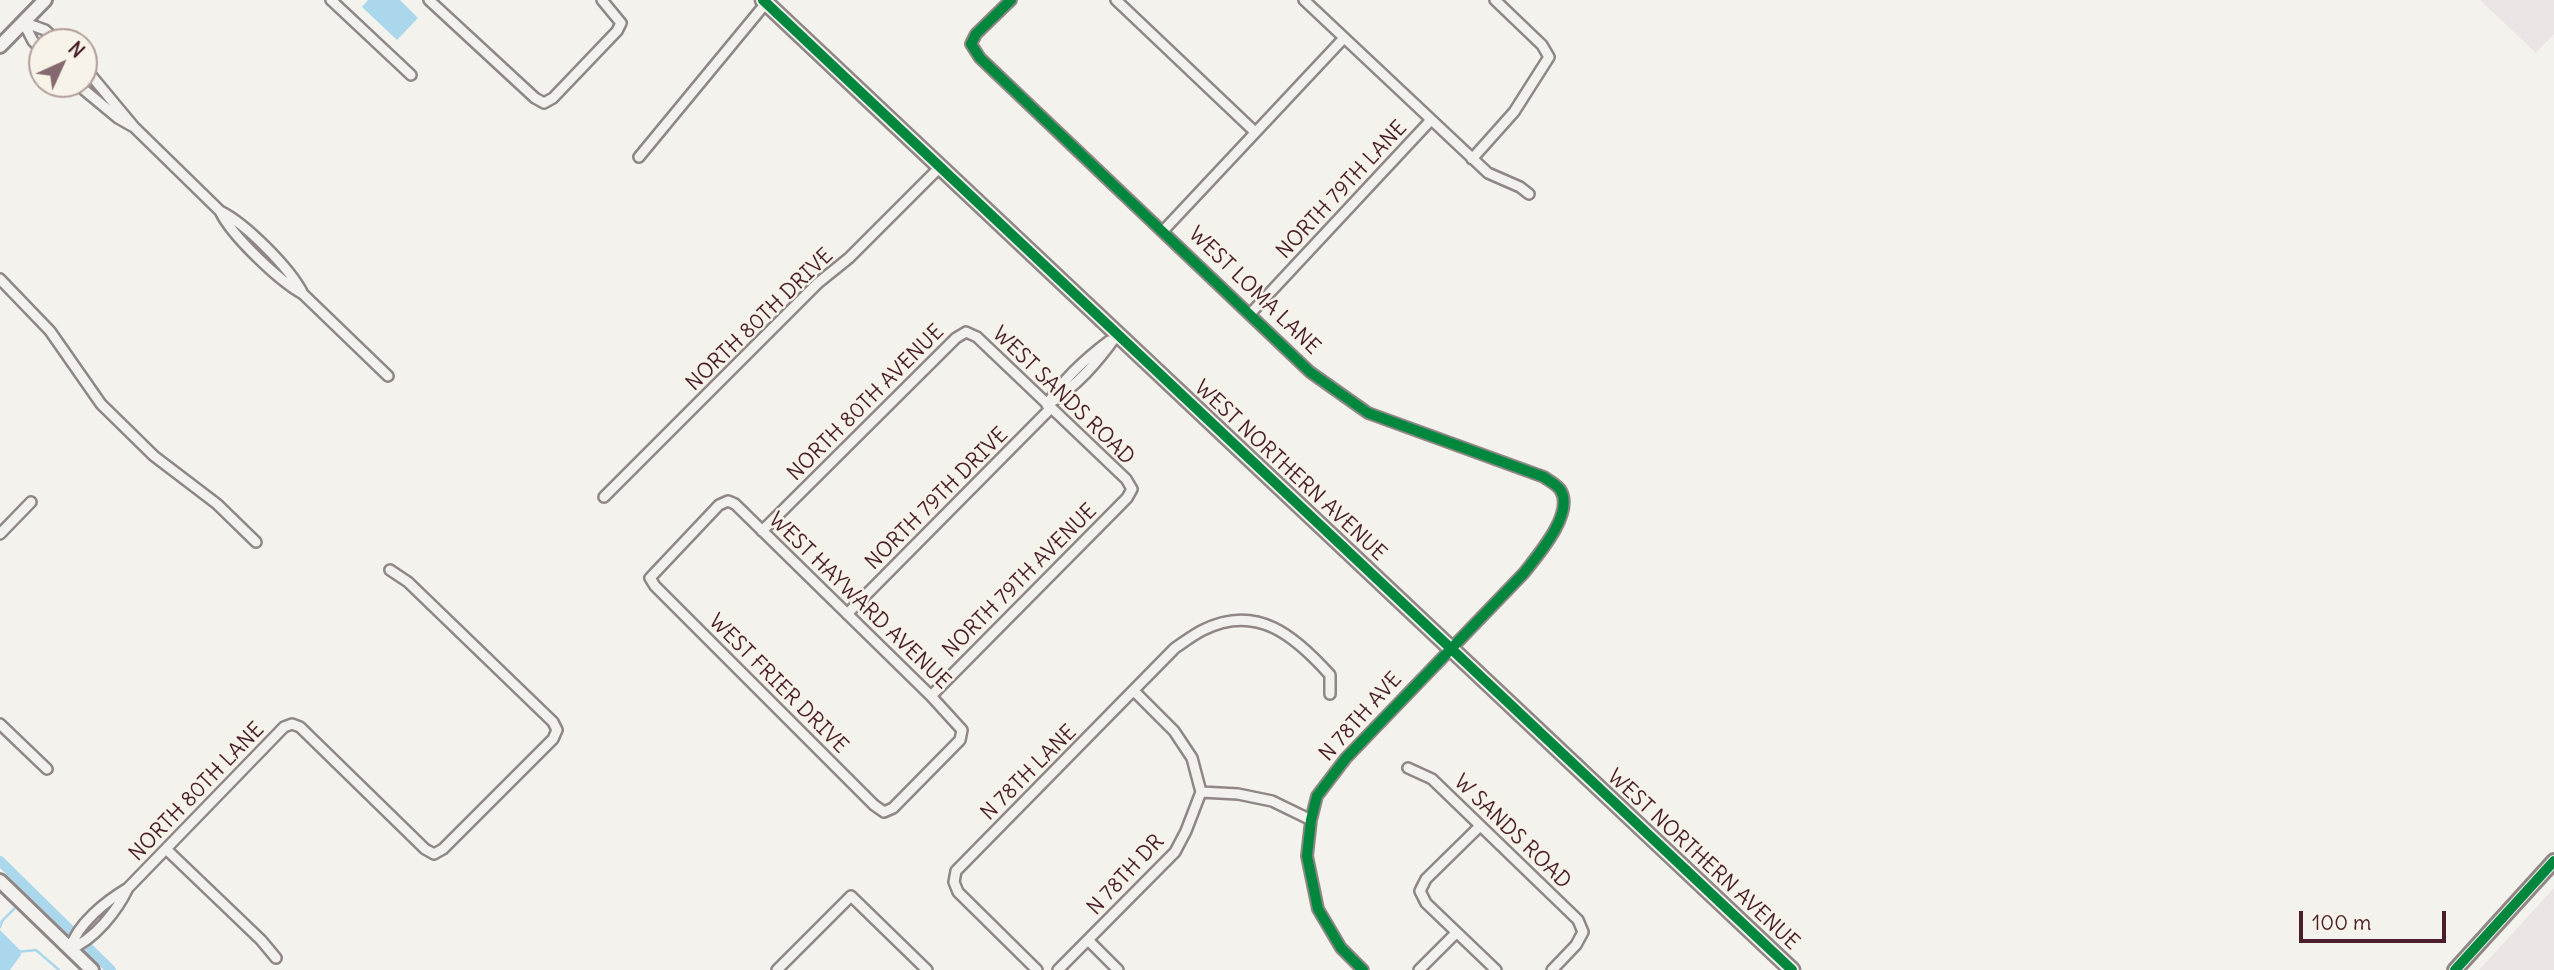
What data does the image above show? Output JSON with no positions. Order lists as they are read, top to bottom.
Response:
{
  "streets": {
    "main road": ["WEST NORTHERN AVENUE"],
    "street": [
      "NORTH 79TH LANE",
      "WEST LOMA LANE",
      "NORTH 80TH DRIVE",
      "WEST SANDS ROAD",
      "NORTH 80TH AVENUE",
      "NORTH 79TH DRIVE",
      "NORTH 79TH AVENUE",
      "WEST HAYWARD AVENUE",
      "WEST FRIER DRIVE",
      "N 78TH AVE",
      "N 78TH LANE",
      "NORTH 80TH LANE",
      "W SANDS ROAD",
      "N 78TH DR"
    ]
  },
  "crossings": [
    ["NORTH 79TH LANE", "WEST LOMA LANE"],
    ["WEST LOMA LANE", "WEST NORTHERN AVENUE"],
    ["WEST LOMA LANE", "N 78TH AVE"],
    ["NORTH 80TH DRIVE", "WEST NORTHERN AVENUE"],
    ["WEST SANDS ROAD", "NORTH 80TH AVENUE"],
    ["WEST SANDS ROAD", "NORTH 79TH DRIVE"],
    ["WEST SANDS ROAD", "NORTH 79TH AVENUE"],
    ["NORTH 80TH AVENUE", "WEST HAYWARD AVENUE"],
    ["WEST NORTHERN AVENUE", "NORTH 79TH DRIVE"],
    ["WEST NORTHERN AVENUE", "N 78TH AVE"],
    ["NORTH 79TH DRIVE", "WEST HAYWARD AVENUE"],
    ["NORTH 79TH AVENUE", "WEST HAYWARD AVENUE"],
    ["WEST HAYWARD AVENUE", "WEST FRIER DRIVE"]
  ],
  "scale_bar": "100 m",
  "north": "top right"
}
